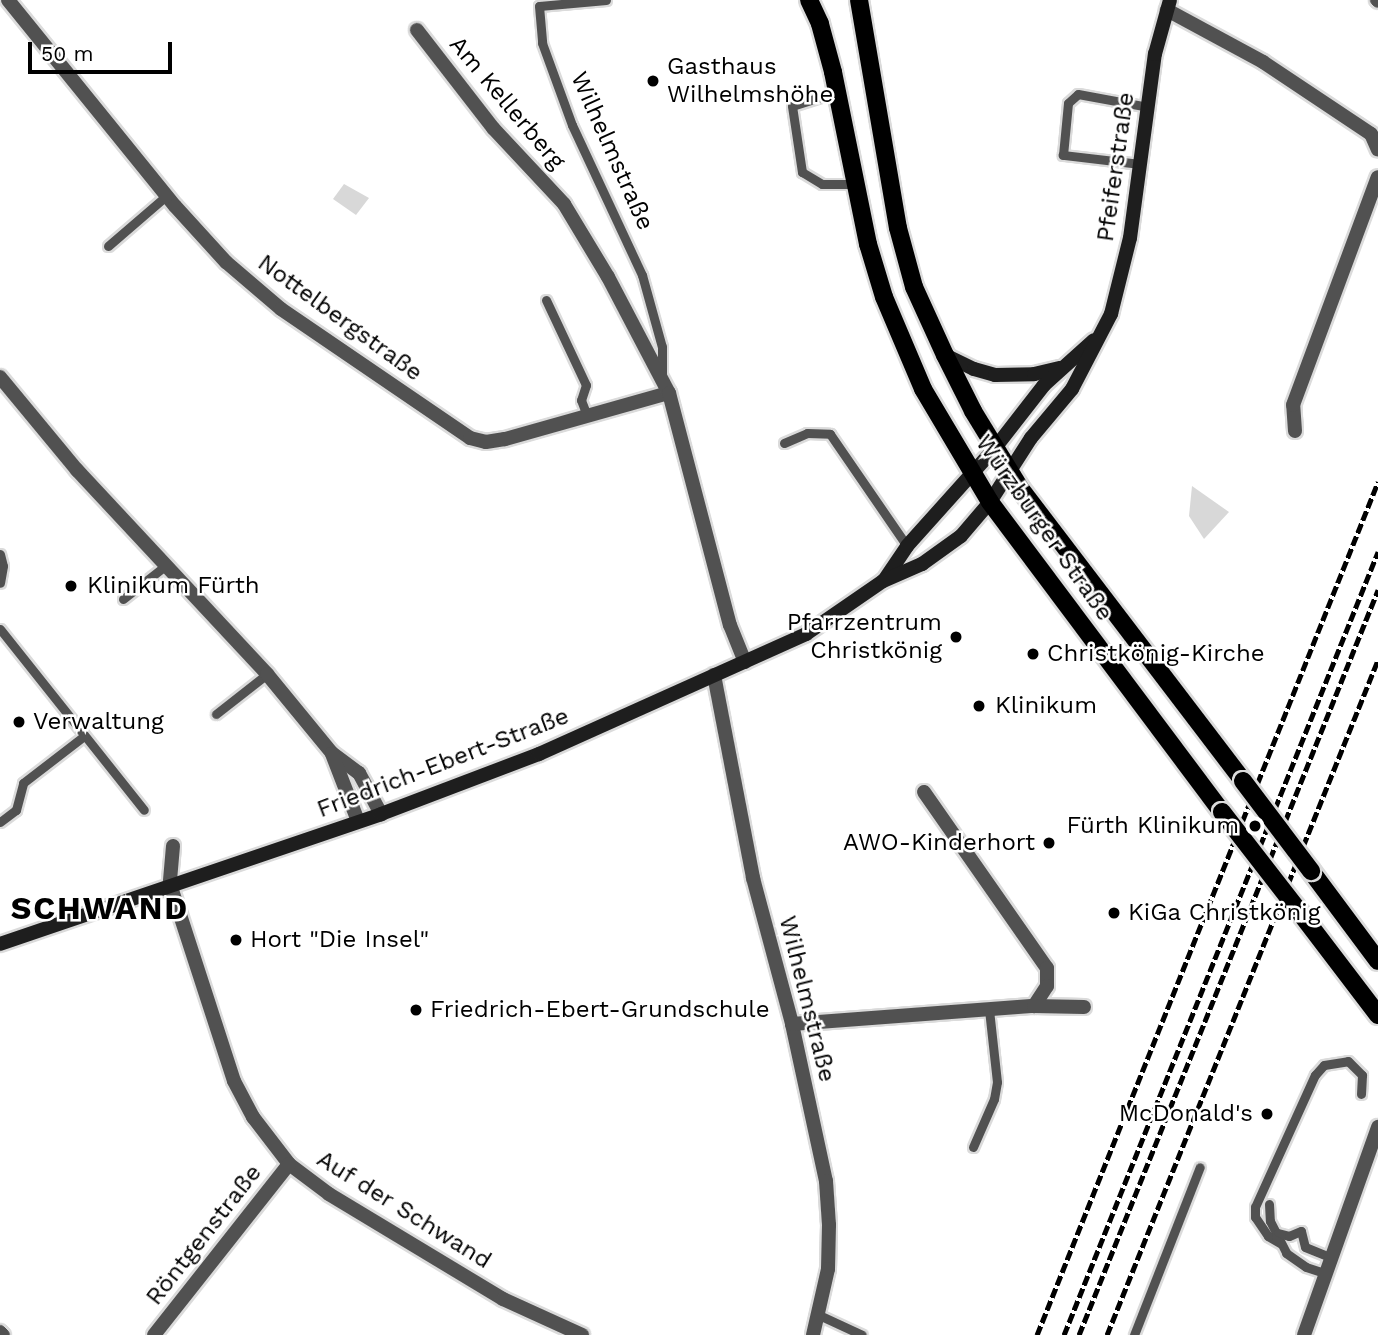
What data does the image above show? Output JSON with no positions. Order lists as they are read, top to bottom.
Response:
{
  "streets": {
    "main road": ["Würzburger Straße"],
    "street": [
      "Am Kellerberg",
      "Wilhelmstraße",
      "Pfeiferstraße",
      "Nottelbergstraße",
      "Friedrich-Ebert-Straße",
      "Auf der Schwand",
      "Röntgenstraße"
    ]
  },
  "crossings": [
    ["Am Kellerberg", "Wilhelmstraße"],
    ["Wilhelmstraße", "Nottelbergstraße"],
    ["Wilhelmstraße", "Friedrich-Ebert-Straße"],
    ["Pfeiferstraße", "Würzburger Straße"],
    ["Pfeiferstraße", "Friedrich-Ebert-Straße"],
    ["Würzburger Straße", "Friedrich-Ebert-Straße"],
    ["Friedrich-Ebert-Straße", "Auf der Schwand"],
    ["Auf der Schwand", "Röntgenstraße"]
  ],
  "districts": ["SCHWAND"],
  "places": [
    "Gasthaus Wilhelmshöhe",
    "Klinikum Fürth",
    "Pfarrzentrum Christkönig",
    "Christkönig-Kirche",
    "Klinikum",
    "Verwaltung",
    "Fürth Klinikum",
    "AWO-Kinderhort",
    "KiGa Christkönig",
    "Hort \"Die Insel\"",
    "Friedrich-Ebert-Grundschule",
    "McDonald's"
  ],
  "scale_bar": "50 m"
}
